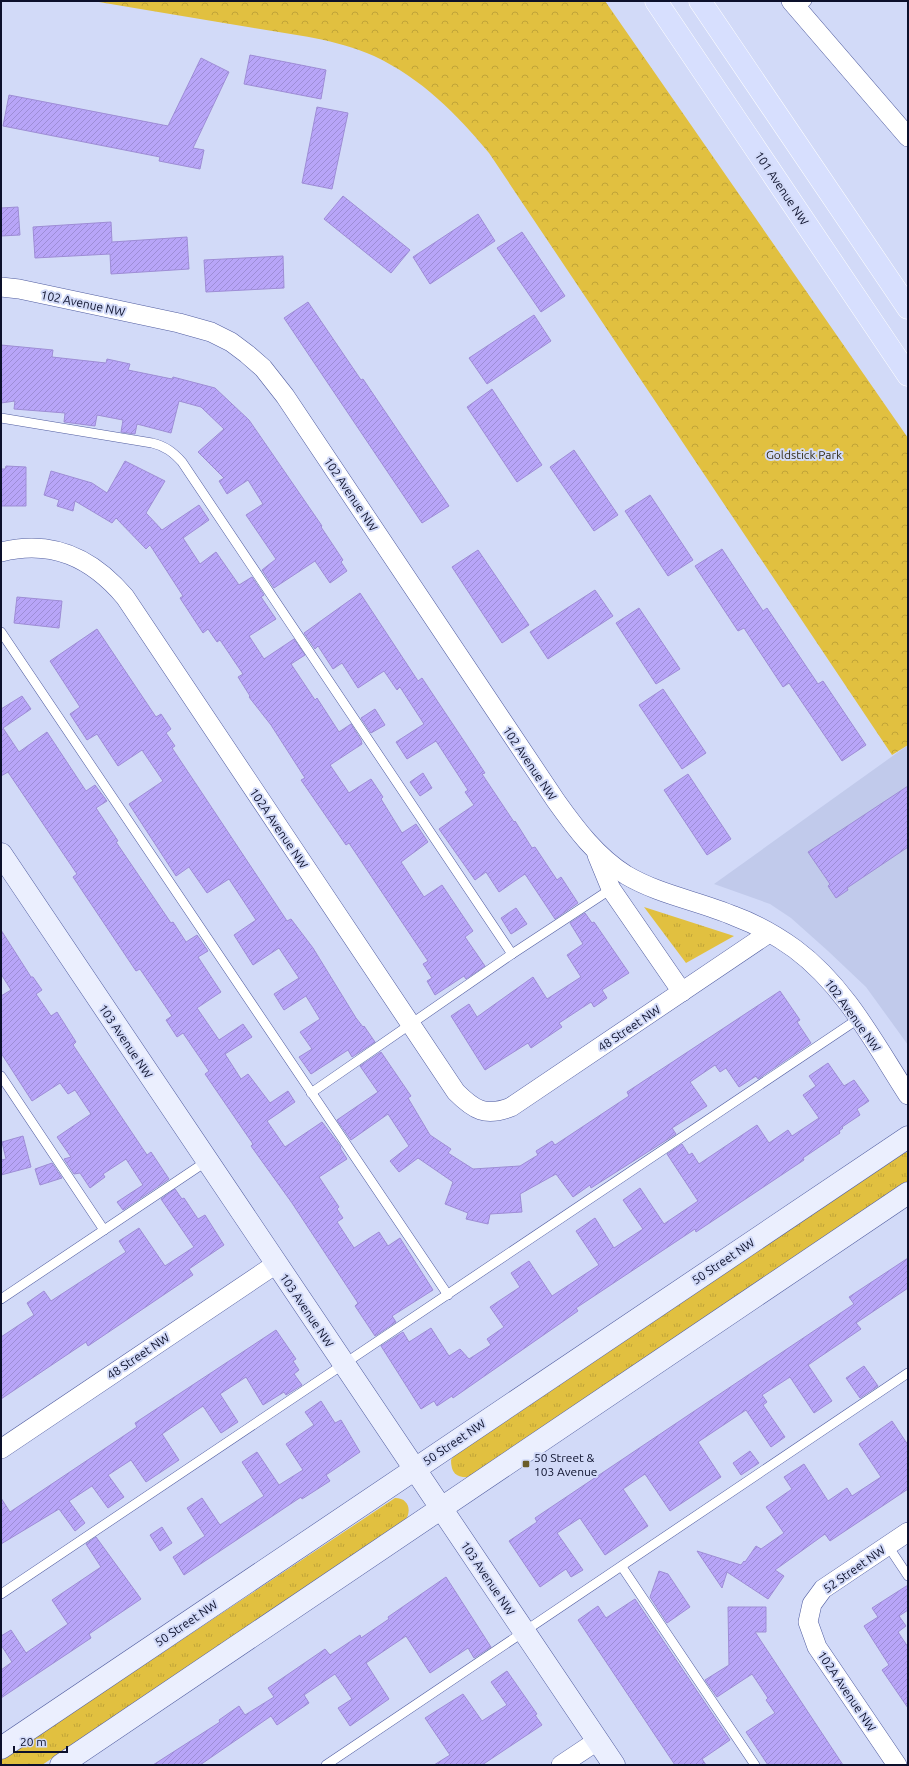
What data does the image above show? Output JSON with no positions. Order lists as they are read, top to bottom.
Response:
{
  "streets": {
    "main road": ["101 Avenue NW", "103 Avenue NW", "50 Street NW"],
    "street": [
      "102 Avenue NW",
      "102A Avenue NW",
      "48 Street NW",
      "52 Street NW"
    ]
  },
  "crossings": [
    ["102 Avenue NW", "48 Street NW"],
    ["102A Avenue NW", "48 Street NW"],
    ["102A Avenue NW", "52 Street NW"],
    ["48 Street NW", "103 Avenue NW"],
    ["103 Avenue NW", "50 Street NW"]
  ],
  "parks": ["Goldstick Park"],
  "places": {
    "transit": ["50 Street & 103 Avenue"]
  },
  "scale_bar": "20 m"
}
